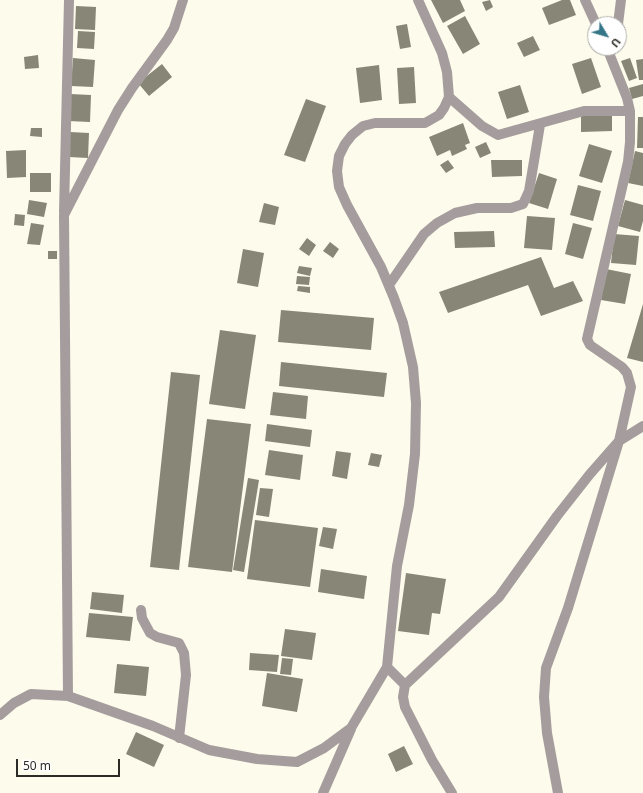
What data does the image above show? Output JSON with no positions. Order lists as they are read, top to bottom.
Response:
{
  "scale_bar": "50 m",
  "north": "bottom right"
}
